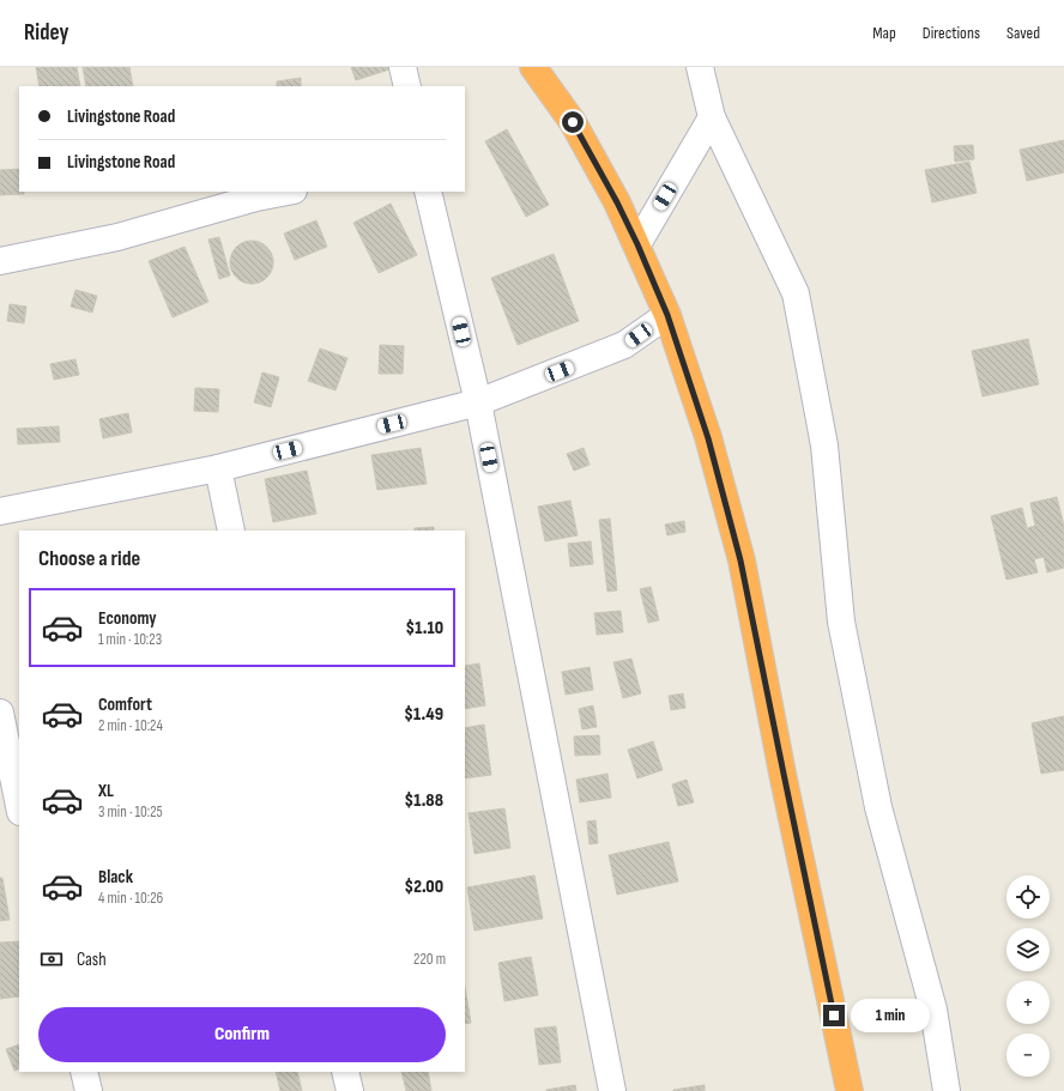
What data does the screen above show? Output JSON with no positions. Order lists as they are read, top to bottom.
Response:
{
  "page": {
    "header": "Ridey",
    "nav": ["Map", "Directions", "Saved"],
    "banner": ["Livingstone Road", "Livingstone Road"],
    "heading": "Choose a ride",
    "list": [
      {
        "name": "Economy",
        "note": "1 min · 10:23",
        "value": "$1.10"
      },
      {
        "name": "Comfort",
        "note": "2 min · 10:24",
        "value": "$1.49"
      },
      {
        "name": "XL",
        "note": "3 min · 10:25",
        "value": "$1.88"
      },
      {
        "name": "Black",
        "note": "4 min · 10:26",
        "value": "$2.00"
      }
    ],
    "map_buttons": ["+", "−"],
    "pay": ["Cash", "220 m"],
    "buttons": "Confirm",
    "bubble": "1 min"
  }
}
